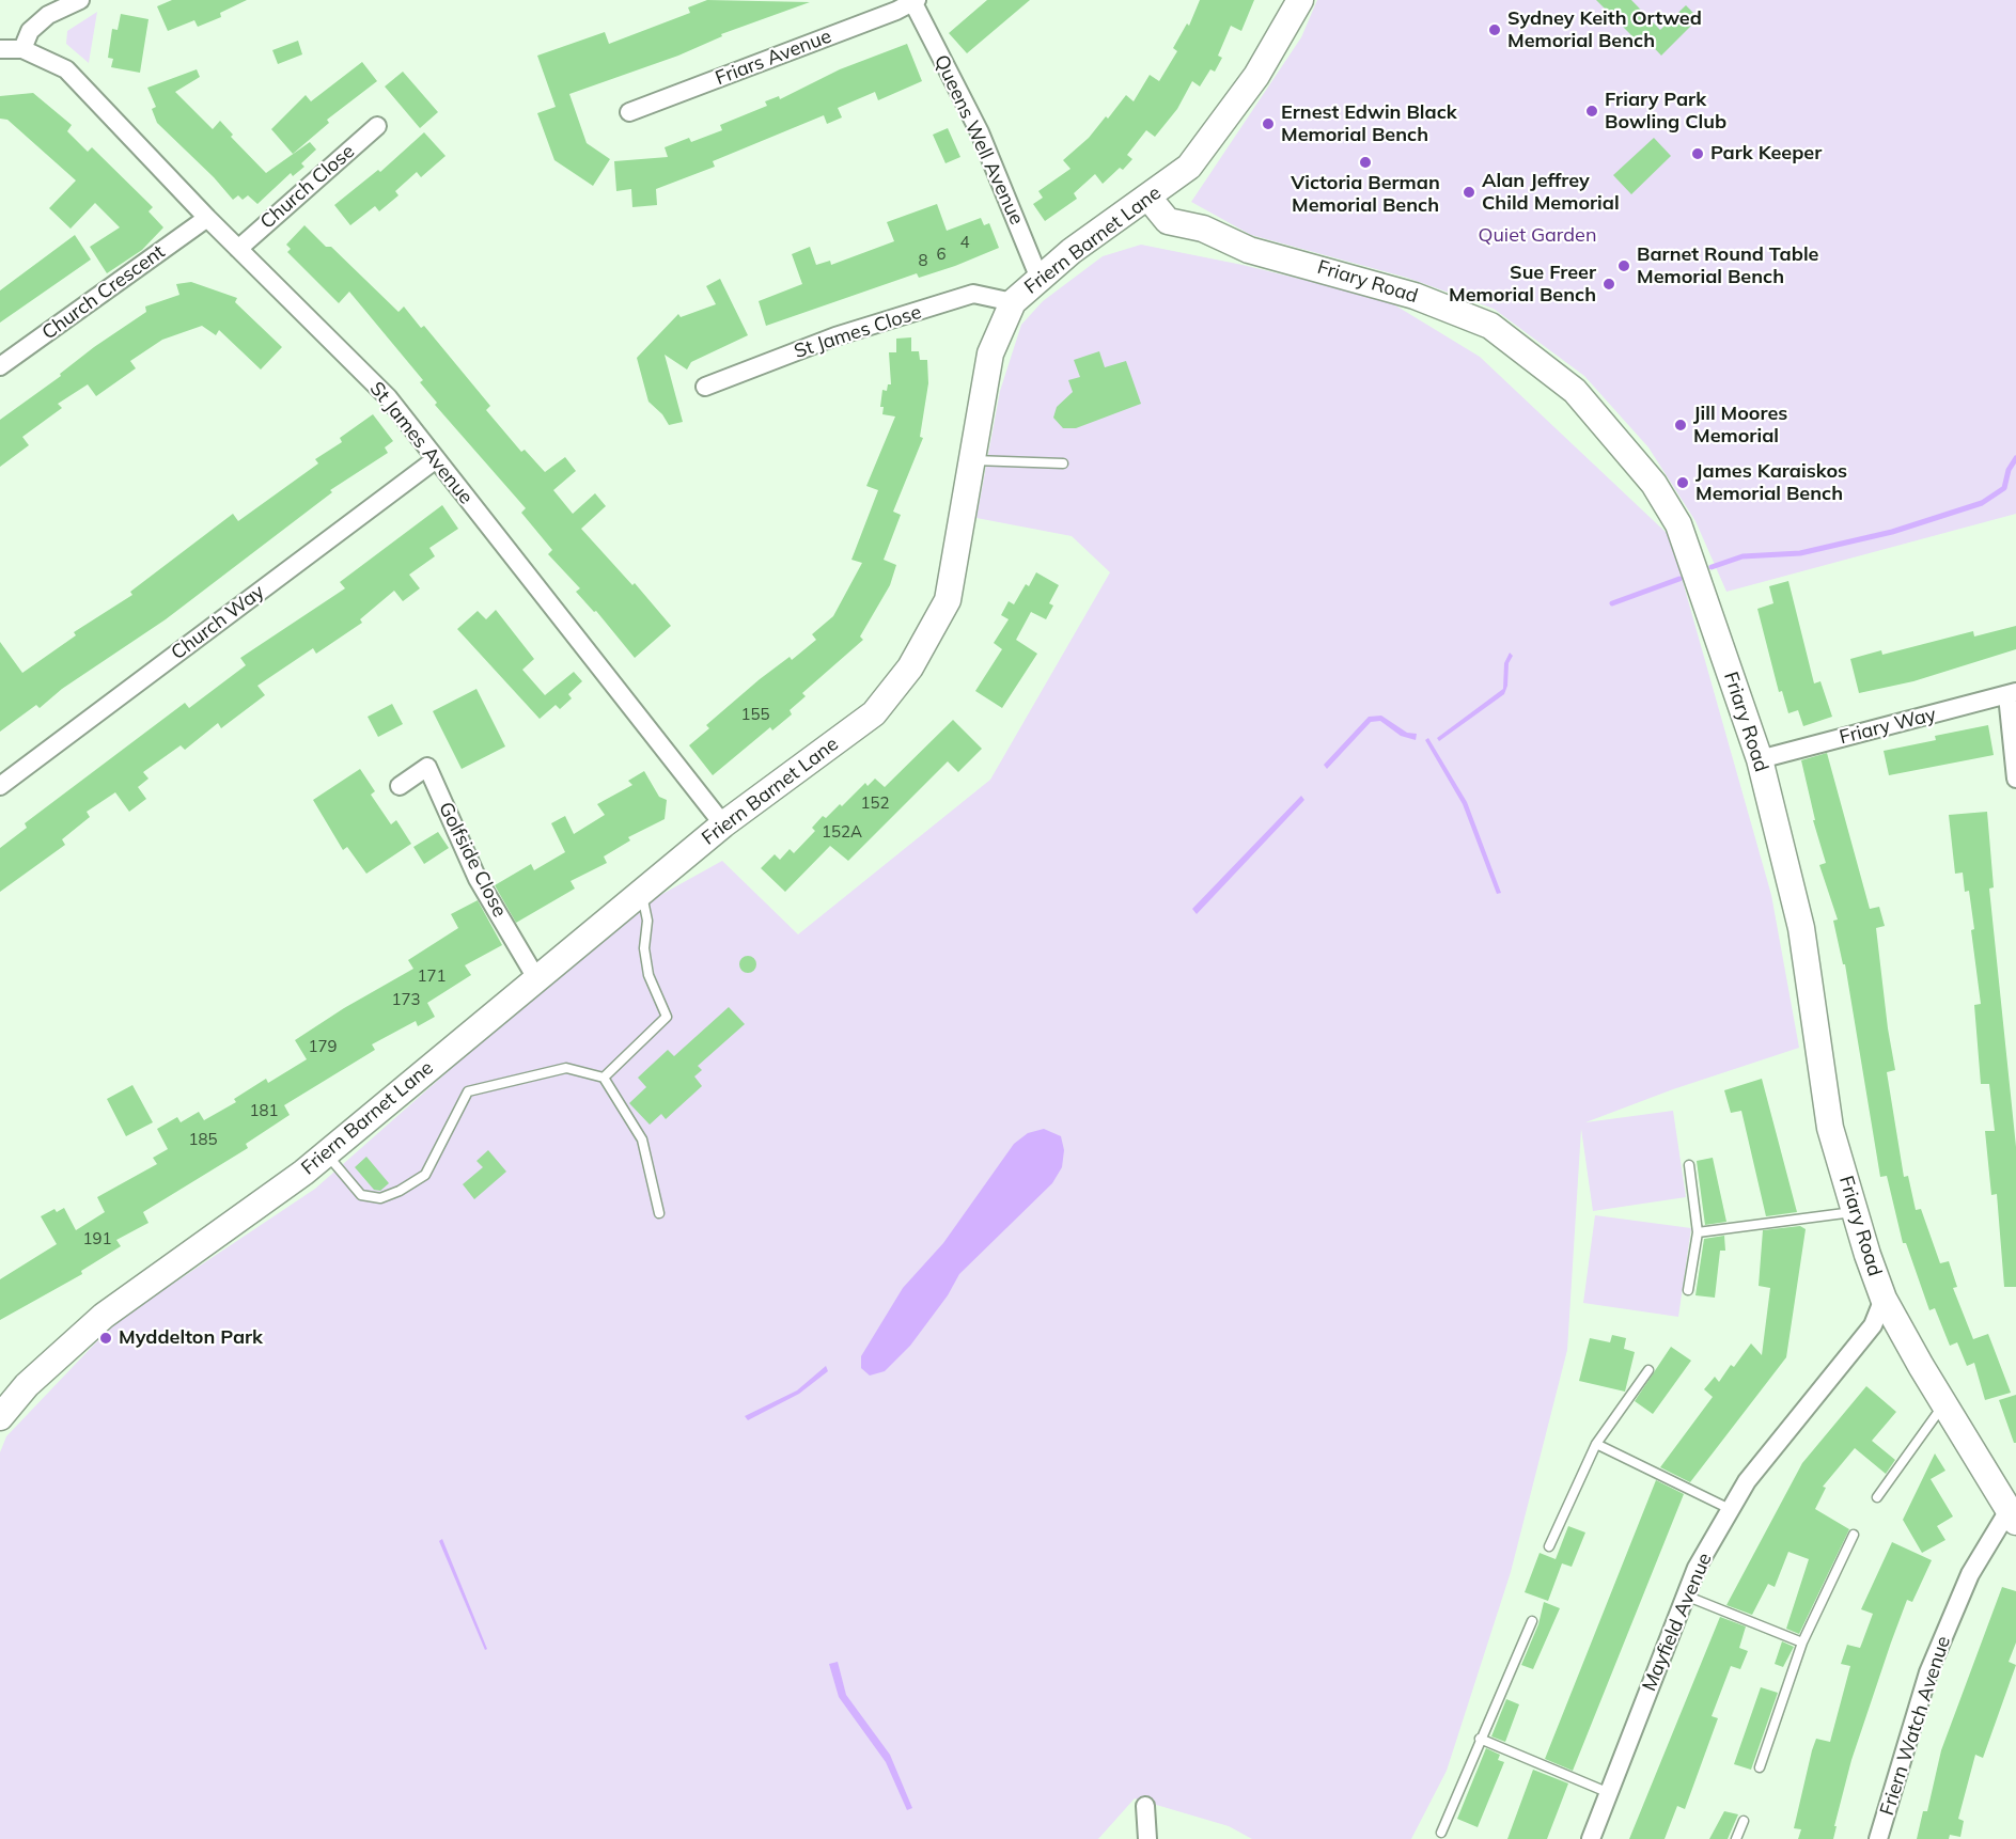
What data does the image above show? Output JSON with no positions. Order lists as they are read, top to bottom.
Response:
{
  "streets": {
    "main road": ["Friern Barnet Lane", "Friary Road"],
    "street": [
      "Friars Avenue",
      "Queens Well Avenue",
      "Church Close",
      "Church Crescent",
      "St James Close",
      "St James Avenue",
      "Church Way",
      "Friary Way",
      "Golfside Close",
      "Mayfield Avenue",
      "Friern Watch Avenue"
    ]
  },
  "crossings": [
    ["Friars Avenue", "Queens Well Avenue"],
    ["Queens Well Avenue", "Friern Barnet Lane"],
    ["Church Close", "St James Avenue"],
    ["Friern Barnet Lane", "Friary Road"],
    ["Friern Barnet Lane", "St James Close"],
    ["Friern Barnet Lane", "St James Avenue"],
    ["Friern Barnet Lane", "Golfside Close"],
    ["Friary Road", "Friary Way"],
    ["Friary Road", "Mayfield Avenue"],
    ["Friary Road", "Friern Watch Avenue"],
    ["Church Crescent", "St James Avenue"],
    ["St James Avenue", "Church Way"]
  ],
  "parks": ["Quiet Garden"],
  "places": [
    "Sydney Keith Ortwed Memorial Bench",
    "Friary Park Bowling Club",
    "Ernest Edwin Black Memorial Bench",
    "Park Keeper",
    "Victoria Berman Memorial Bench",
    "Alan Jeffrey Child Memorial",
    "Barnet Round Table Memorial Bench",
    "Sue Freer Memorial Bench",
    "Jill Moores Memorial",
    "James Karaiskos Memorial Bench",
    "Myddelton Park"
  ],
  "house_numbers": [
    "4",
    "6",
    "8",
    "155",
    "152",
    "152A",
    "171",
    "173",
    "179",
    "181",
    "185",
    "191"
  ]
}
